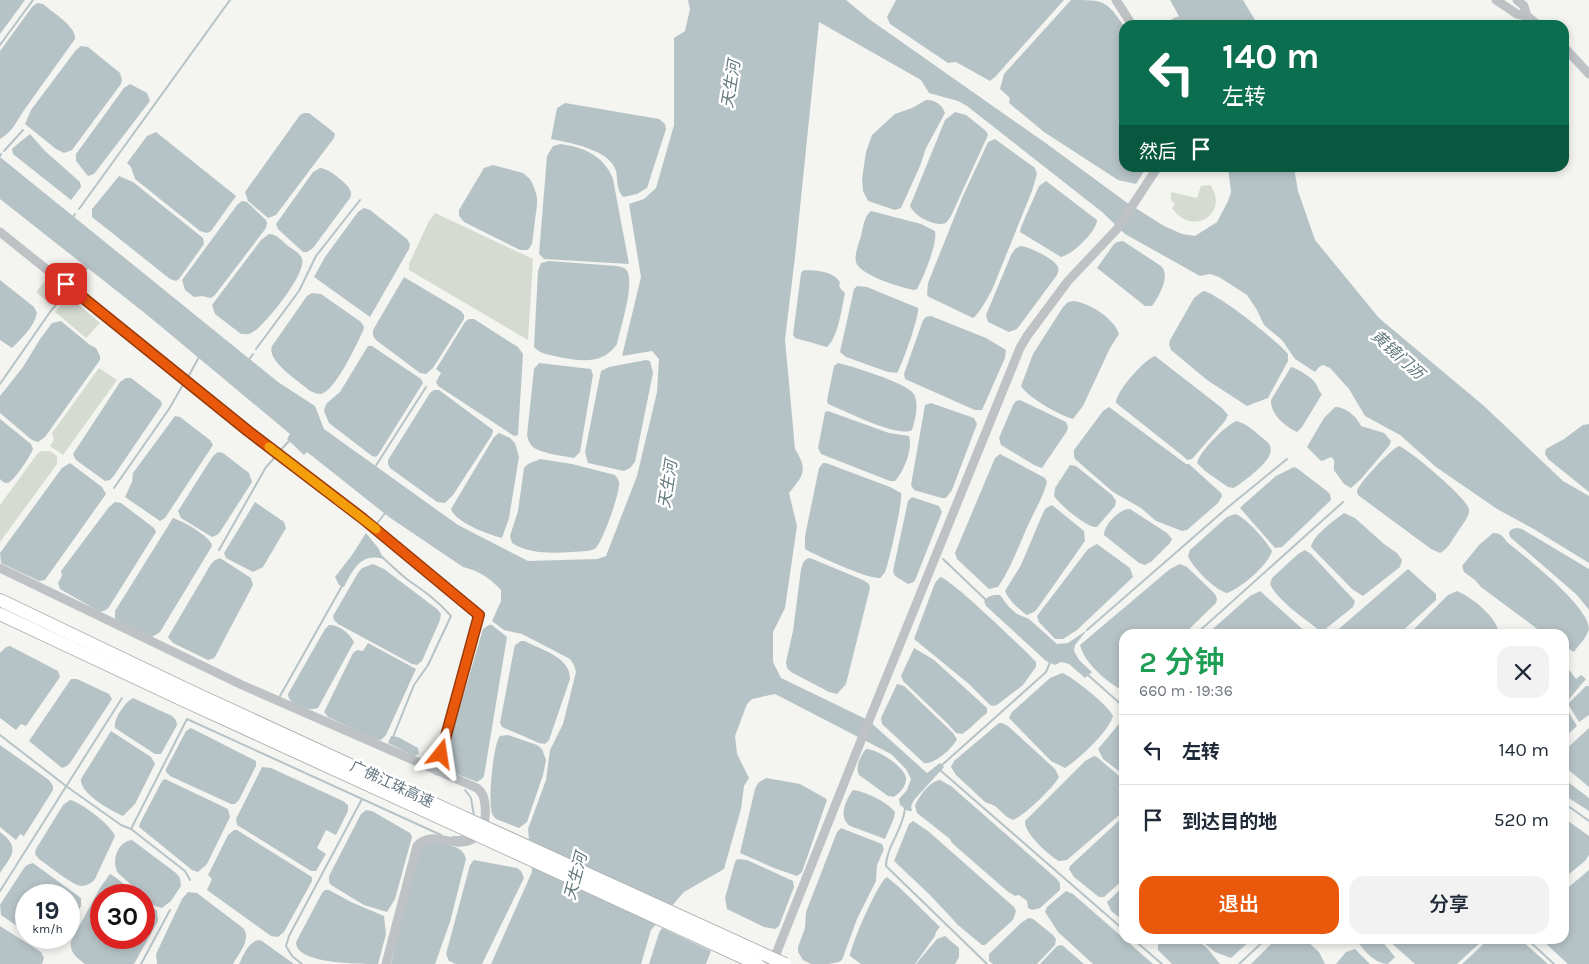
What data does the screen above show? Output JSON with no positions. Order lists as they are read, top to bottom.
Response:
{
  "streets": {
    "highway": ["广佛江珠高速"]
  },
  "water": ["天生河", "黄镜门沥"],
  "page": {
    "turn": ["140 m", "左转"],
    "then": "然后",
    "heading": ["2 分钟", "660 m · 19:36"],
    "list": [
      {
        "name": "左转",
        "value": "140 m"
      },
      {
        "name": "到达目的地",
        "value": "520 m"
      }
    ],
    "buttons": ["退出", "分享"],
    "speed": "19 km/h",
    "limit": "30"
  }
}
